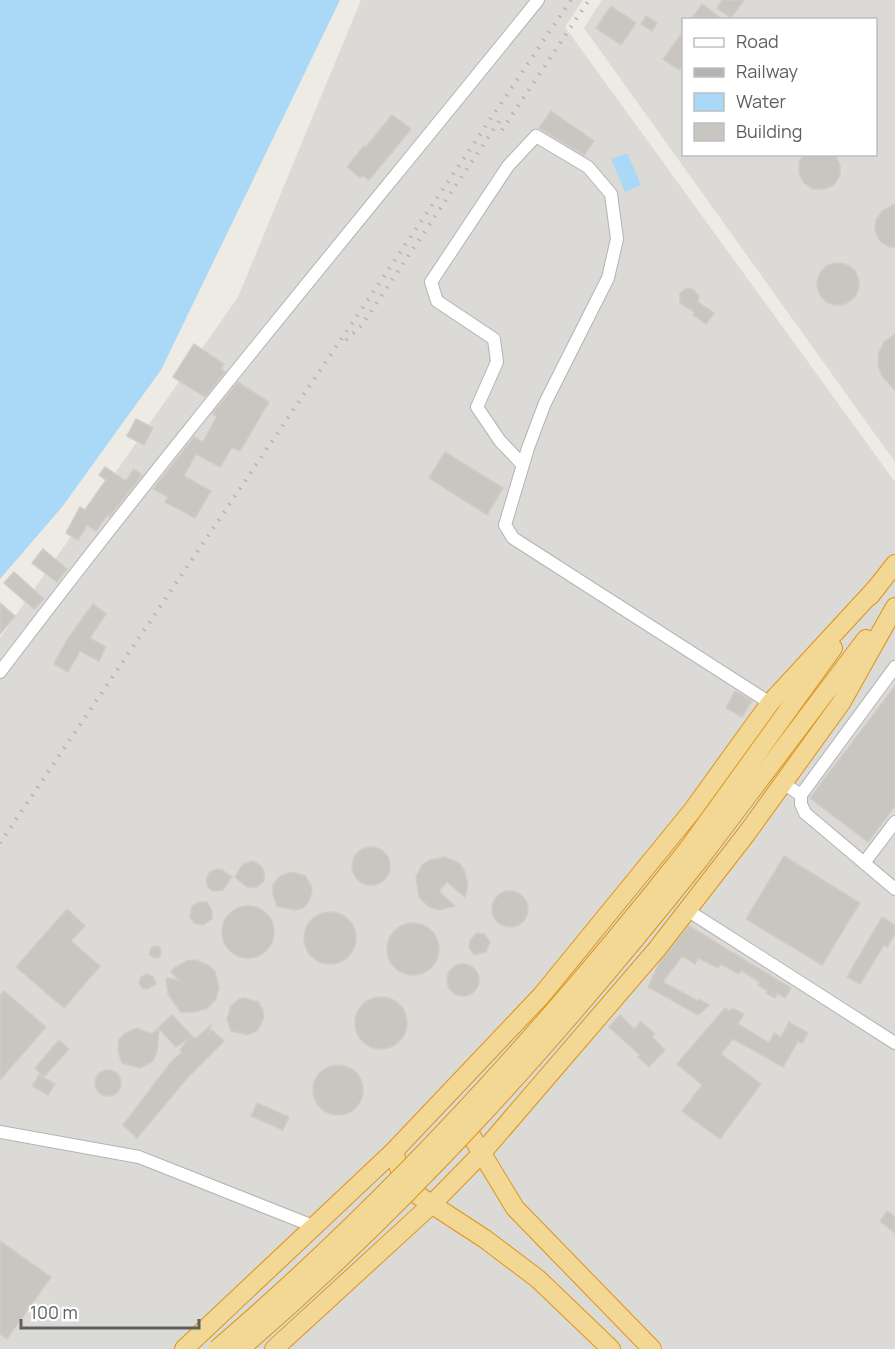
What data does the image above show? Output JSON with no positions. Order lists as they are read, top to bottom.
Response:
{
  "legend": [
    "Road",
    "Railway",
    "Water",
    "Building"
  ],
  "scale_bar": "100 m"
}
